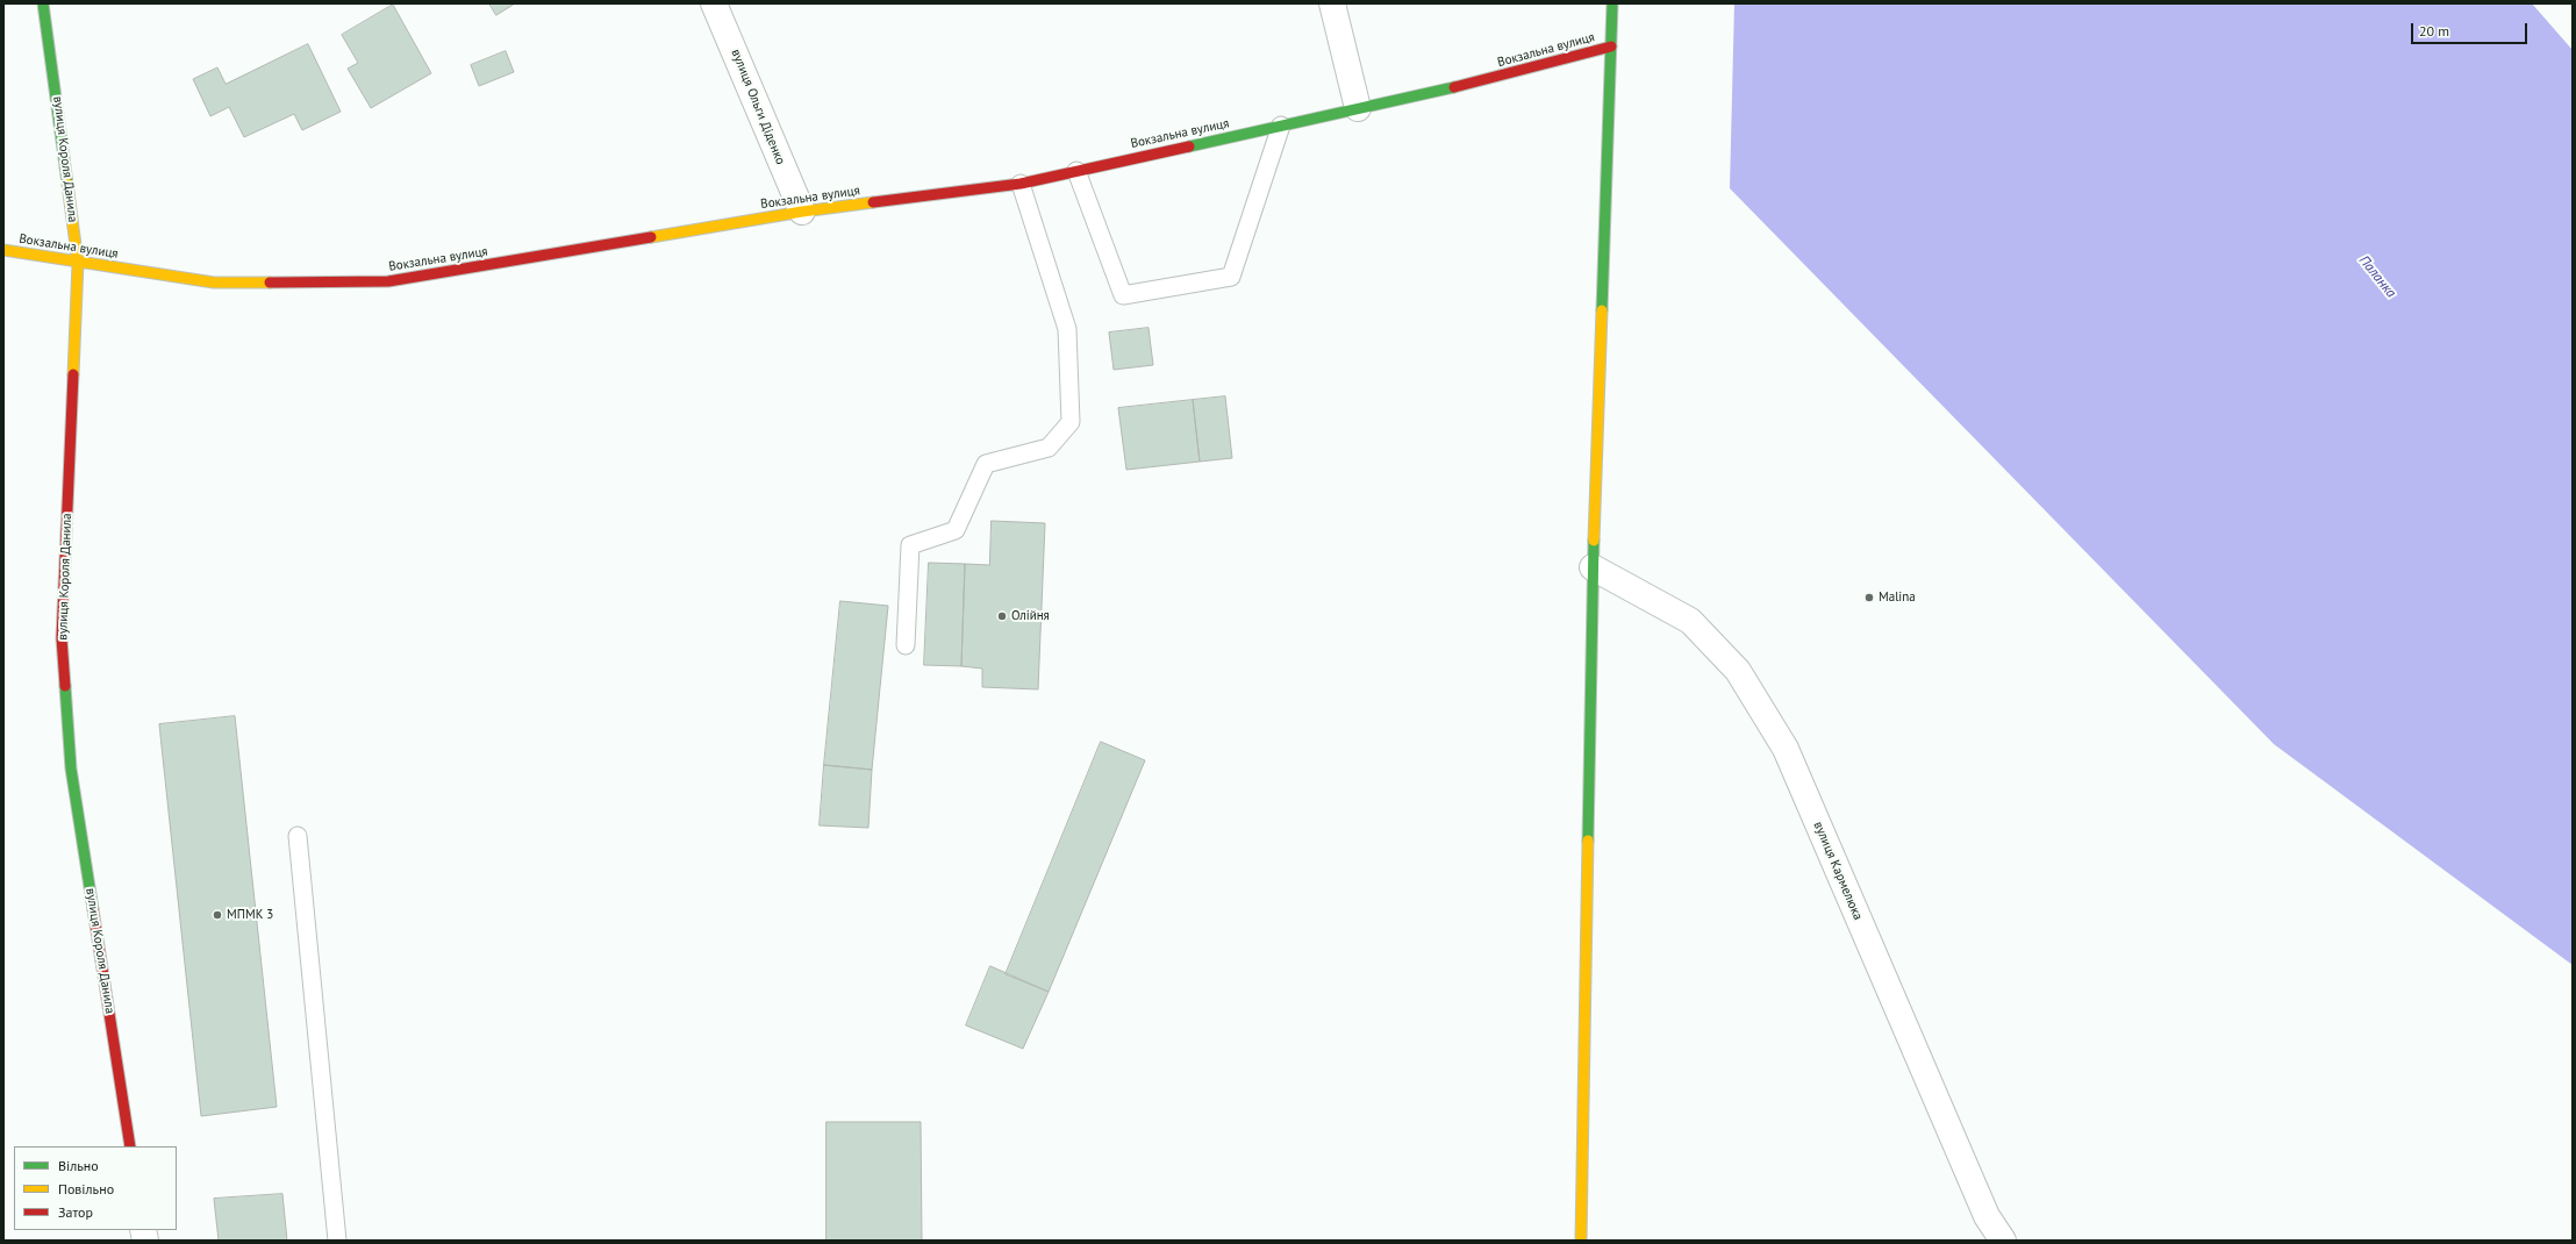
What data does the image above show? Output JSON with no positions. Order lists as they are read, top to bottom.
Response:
{
  "streets": {
    "main road": ["Вокзальна вулиця", "вулиця Короля Данила"],
    "street": ["вулиця Ольги Діденко", "вулиця Кармелюка"]
  },
  "crossings": [
    ["Вокзальна вулиця", "вулиця Ольги Діденко"],
    ["Вокзальна вулиця", "вулиця Короля Данила"]
  ],
  "water": ["Паланка"],
  "places": ["Malina", "Олійня", "МПМК 3"],
  "legend": ["Вільно", "Повільно", "Затор"],
  "scale_bar": "20 m"
}
